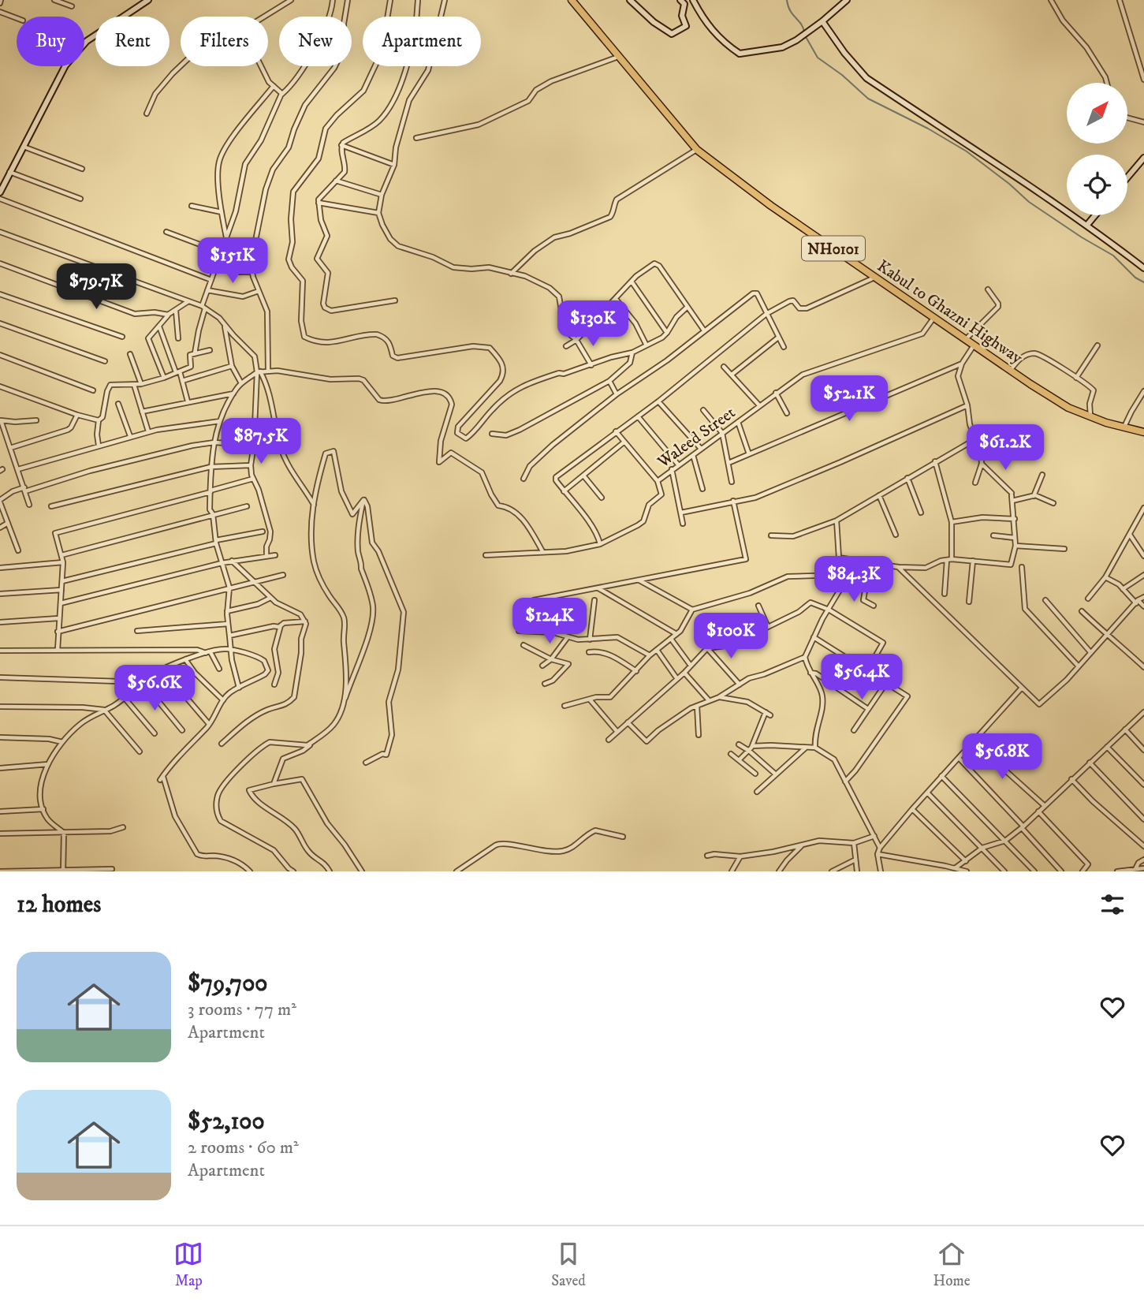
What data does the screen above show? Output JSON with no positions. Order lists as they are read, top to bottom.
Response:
{
  "streets": {
    "highway": ["NH0101", "Kabul to Ghazni Highway"],
    "street": ["Waleed Street"]
  },
  "crossings": [
    ["Kabul to Ghazni Highway", "Waleed Street"]
  ],
  "north": "top right",
  "page": {
    "chip": [
      "Buy",
      "Rent",
      "Filters",
      "New",
      "Apartment"
    ],
    "price": [
      "$151K",
      "$79.7K",
      "$130K",
      "$52.1K",
      "$87.5K",
      "$61.2K",
      "$84.3K",
      "$124K",
      "$100K",
      "$56.4K",
      "$56.6K",
      "$56.8K"
    ],
    "heading": "12 homes",
    "list": [
      {
        "name": "$79,700",
        "note": "3 rooms · 77 m² · Apartment"
      },
      {
        "name": "$52,100",
        "note": "2 rooms · 60 m² · Apartment"
      }
    ],
    "tabs": ["Map", "Saved", "Home"]
  }
}
